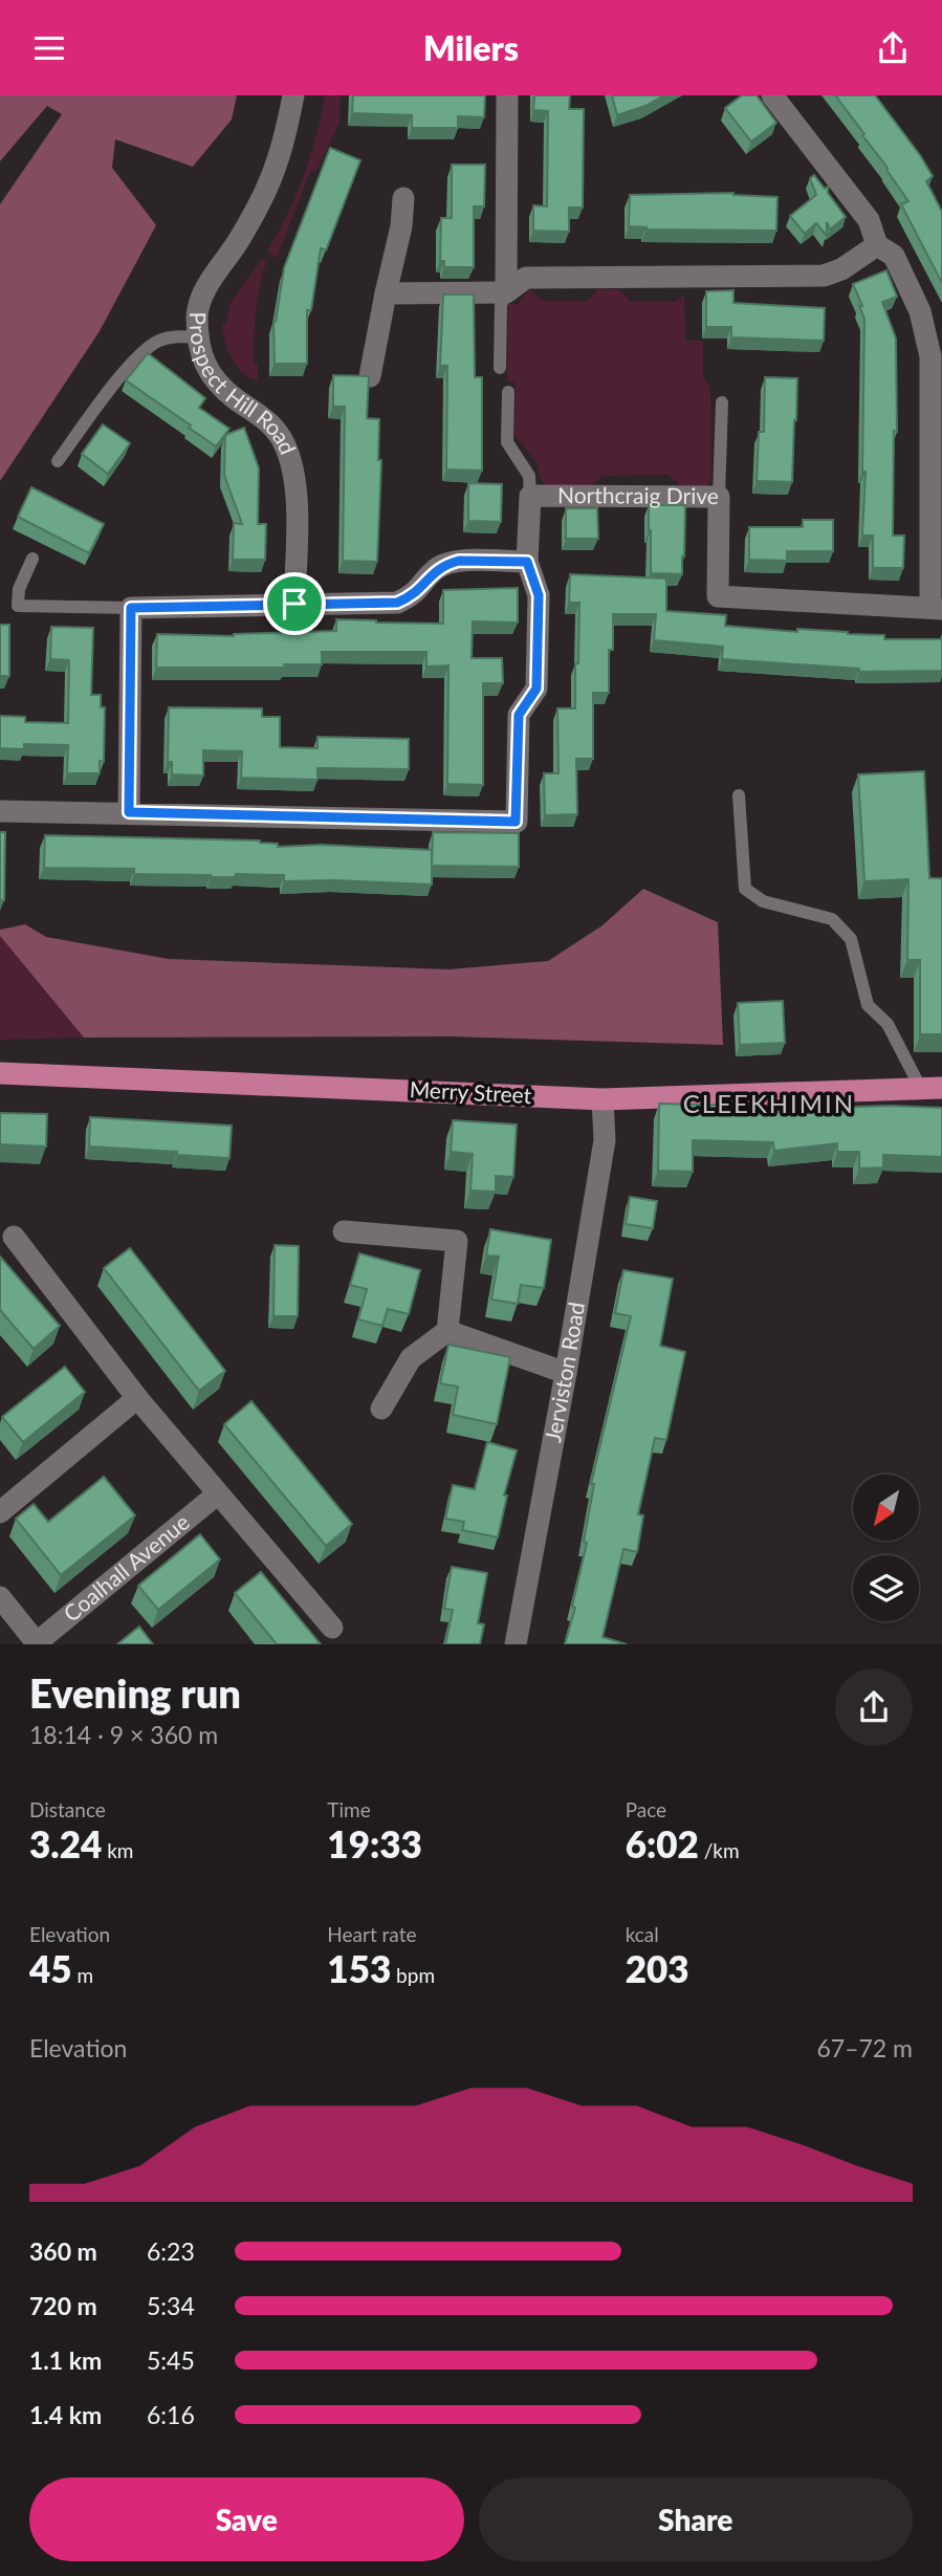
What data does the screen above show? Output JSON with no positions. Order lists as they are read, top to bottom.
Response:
{
  "streets": {
    "main road": ["Merry Street"],
    "street": [
      "Prospect Hill Road",
      "Northcraig Drive",
      "Jerviston Road",
      "Coalhall Avenue"
    ]
  },
  "crossings": [
    ["Merry Street", "Jerviston Road"]
  ],
  "districts": ["CLEEKHIMIN"],
  "north": "bottom left",
  "page": {
    "header": "Milers",
    "heading": ["Evening run", "18:14 · 9 × 360 m"],
    "stats": [
      ["Distance", "3.24 km"],
      ["Time", "19:33"],
      ["Pace", "6:02 /km"],
      ["Elevation", "45 m"],
      ["Heart rate", "153 bpm"],
      ["kcal", "203"]
    ],
    "chart": ["Elevation", "67–72 m"],
    "list": [
      {
        "name": "360 m",
        "note": "6:23"
      },
      {
        "name": "720 m",
        "note": "5:34"
      },
      {
        "name": "1.1 km",
        "note": "5:45"
      },
      {
        "name": "1.4 km",
        "note": "6:16"
      }
    ],
    "buttons": ["Save", "Share"]
  }
}
